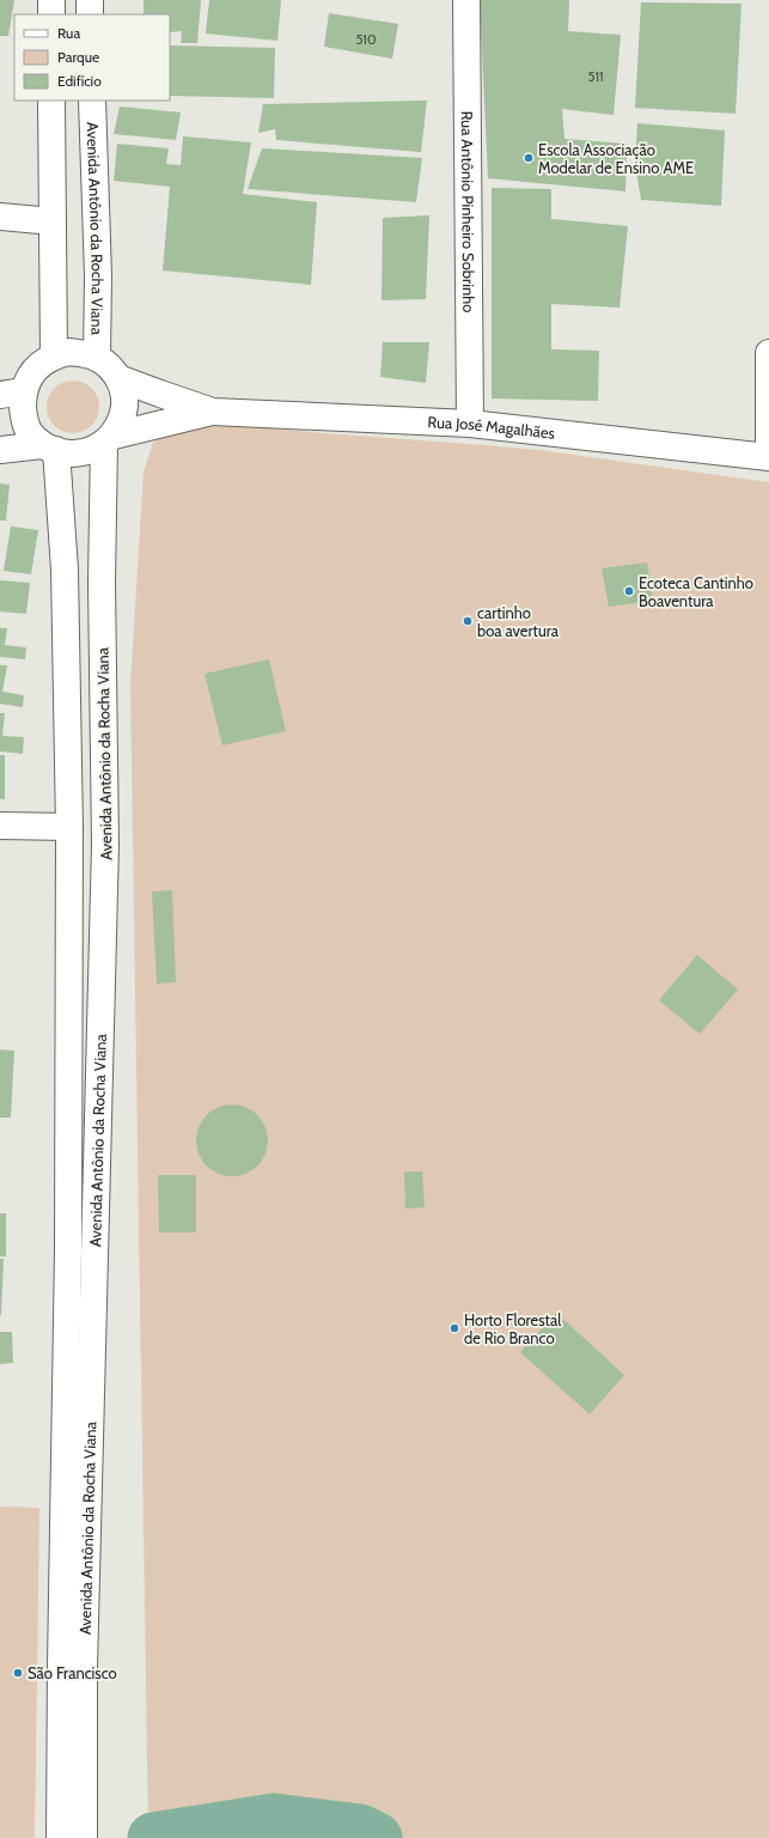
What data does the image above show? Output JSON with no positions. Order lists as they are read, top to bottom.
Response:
{
  "streets": {
    "main road": ["Rua Antônio Pinheiro Sobrinho", "Avenida Antônio da Rocha Viana", "Rua José Magalhães"]
  },
  "crossings": [
    ["Rua Antônio Pinheiro Sobrinho", "Rua José Magalhães"],
    ["Avenida Antônio da Rocha Viana", "Rua José Magalhães"]
  ],
  "places": [
    "Escola Associação Modelar de Ensino AME",
    "Ecoteca Cantinho Boaventura",
    "cartinho boa avertura",
    "Horto Florestal de Rio Branco",
    "São Francisco"
  ],
  "house_numbers": ["510", "511"],
  "legend": ["Rua", "Parque", "Edifício"]
}
